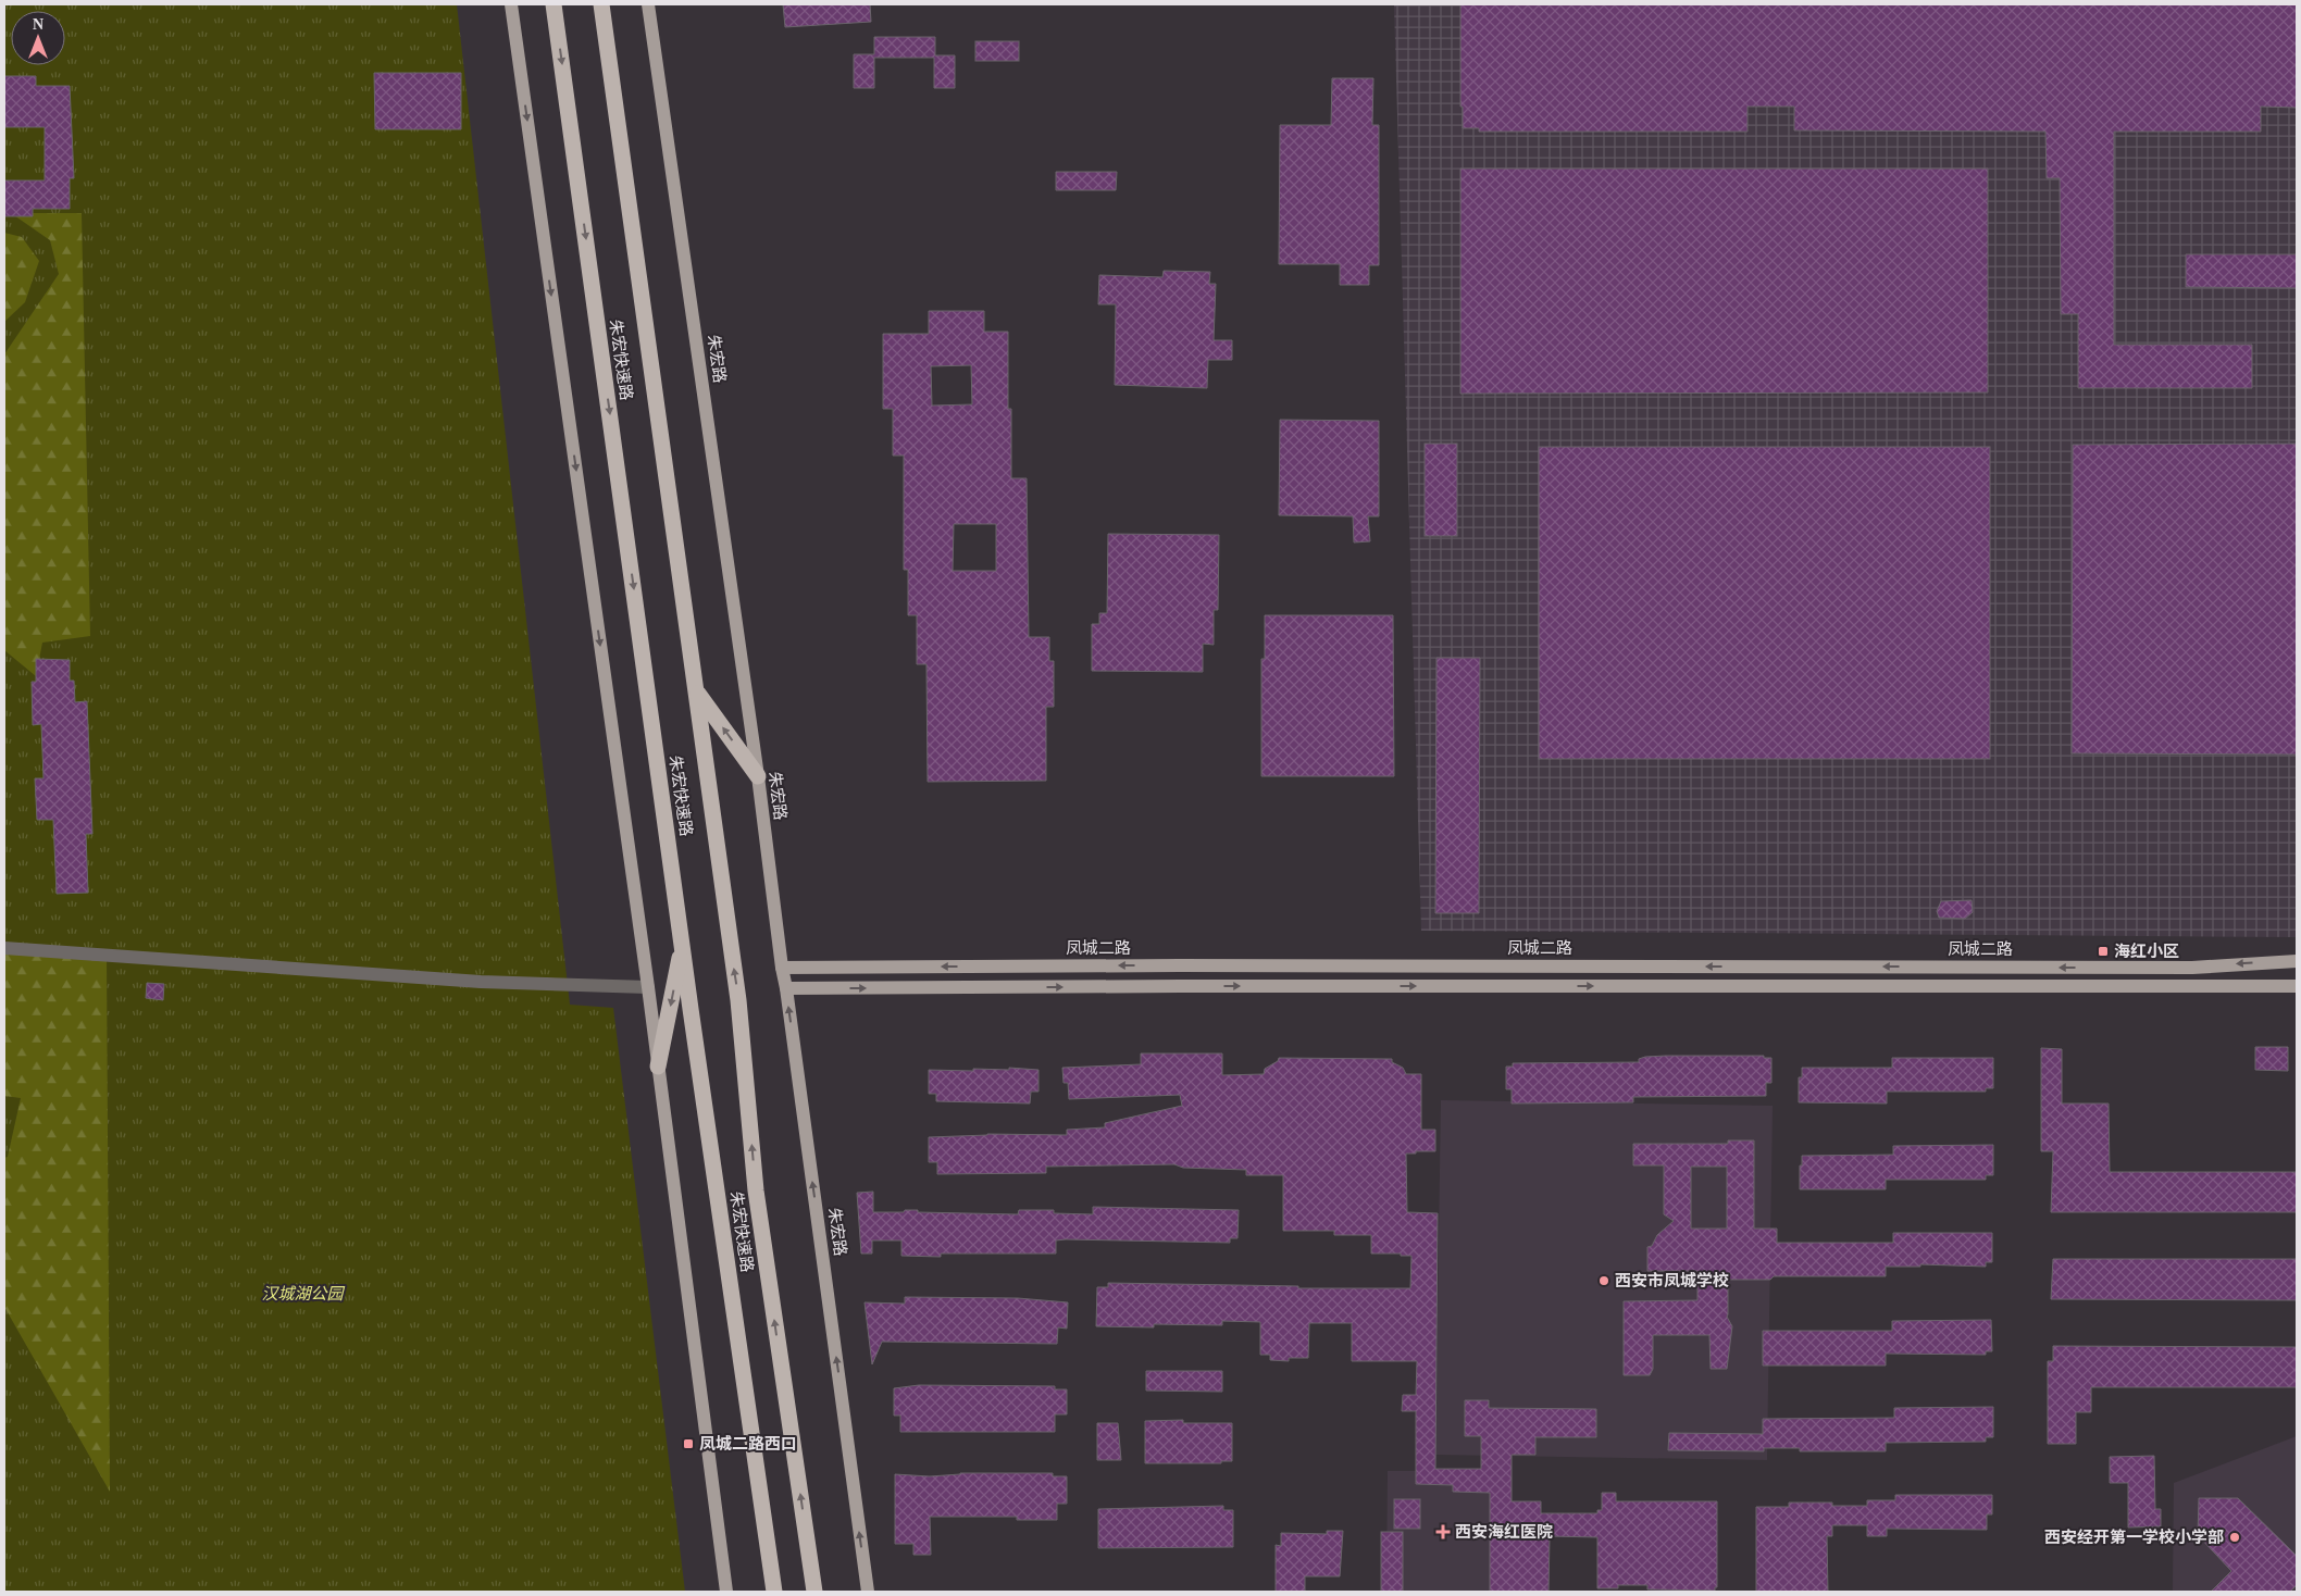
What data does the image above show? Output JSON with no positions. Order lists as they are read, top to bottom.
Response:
{
  "streets": {
    "highway": ["朱宏快速路"],
    "main road": ["朱宏路", "凤城二路"]
  },
  "crossings": [
    ["朱宏路", "凤城二路"]
  ],
  "one_way": ["朱宏路"],
  "parks": ["汉城湖公园"],
  "places": {
    "transit": ["海红小区", "凤城二路西口"],
    "other": ["西安市凤城学校", "西安经开第一学校小学部"],
    "health": ["西安海红医院"]
  },
  "north": "top"
}
